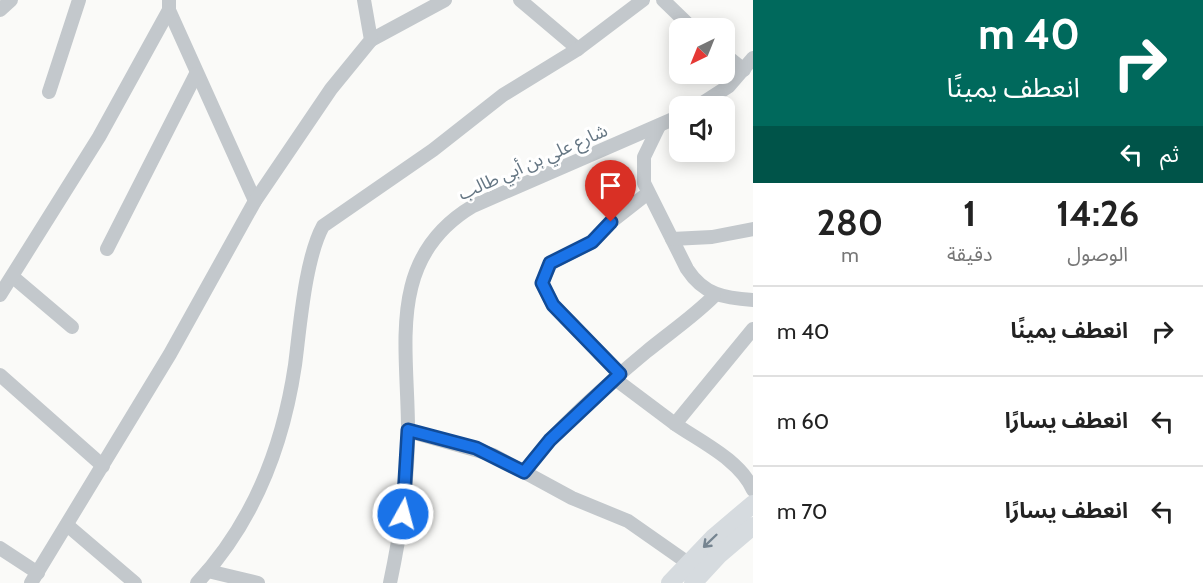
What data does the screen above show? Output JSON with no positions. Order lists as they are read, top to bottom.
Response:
{
  "streets": {
    "street": ["شارع علي بن أبي طالب"]
  },
  "north": "bottom left",
  "page": {
    "turn": ["40 m", "انعطف يمينًا"],
    "then": "ثم",
    "eta": [
      "14:26",
      "الوصول",
      "1",
      "دقيقة",
      "280",
      "m"
    ],
    "list": [
      {
        "name": "انعطف يمينًا",
        "value": "40 m"
      },
      {
        "name": "انعطف يسارًا",
        "value": "60 m"
      },
      {
        "name": "انعطف يسارًا",
        "value": "70 m"
      }
    ]
  }
}
